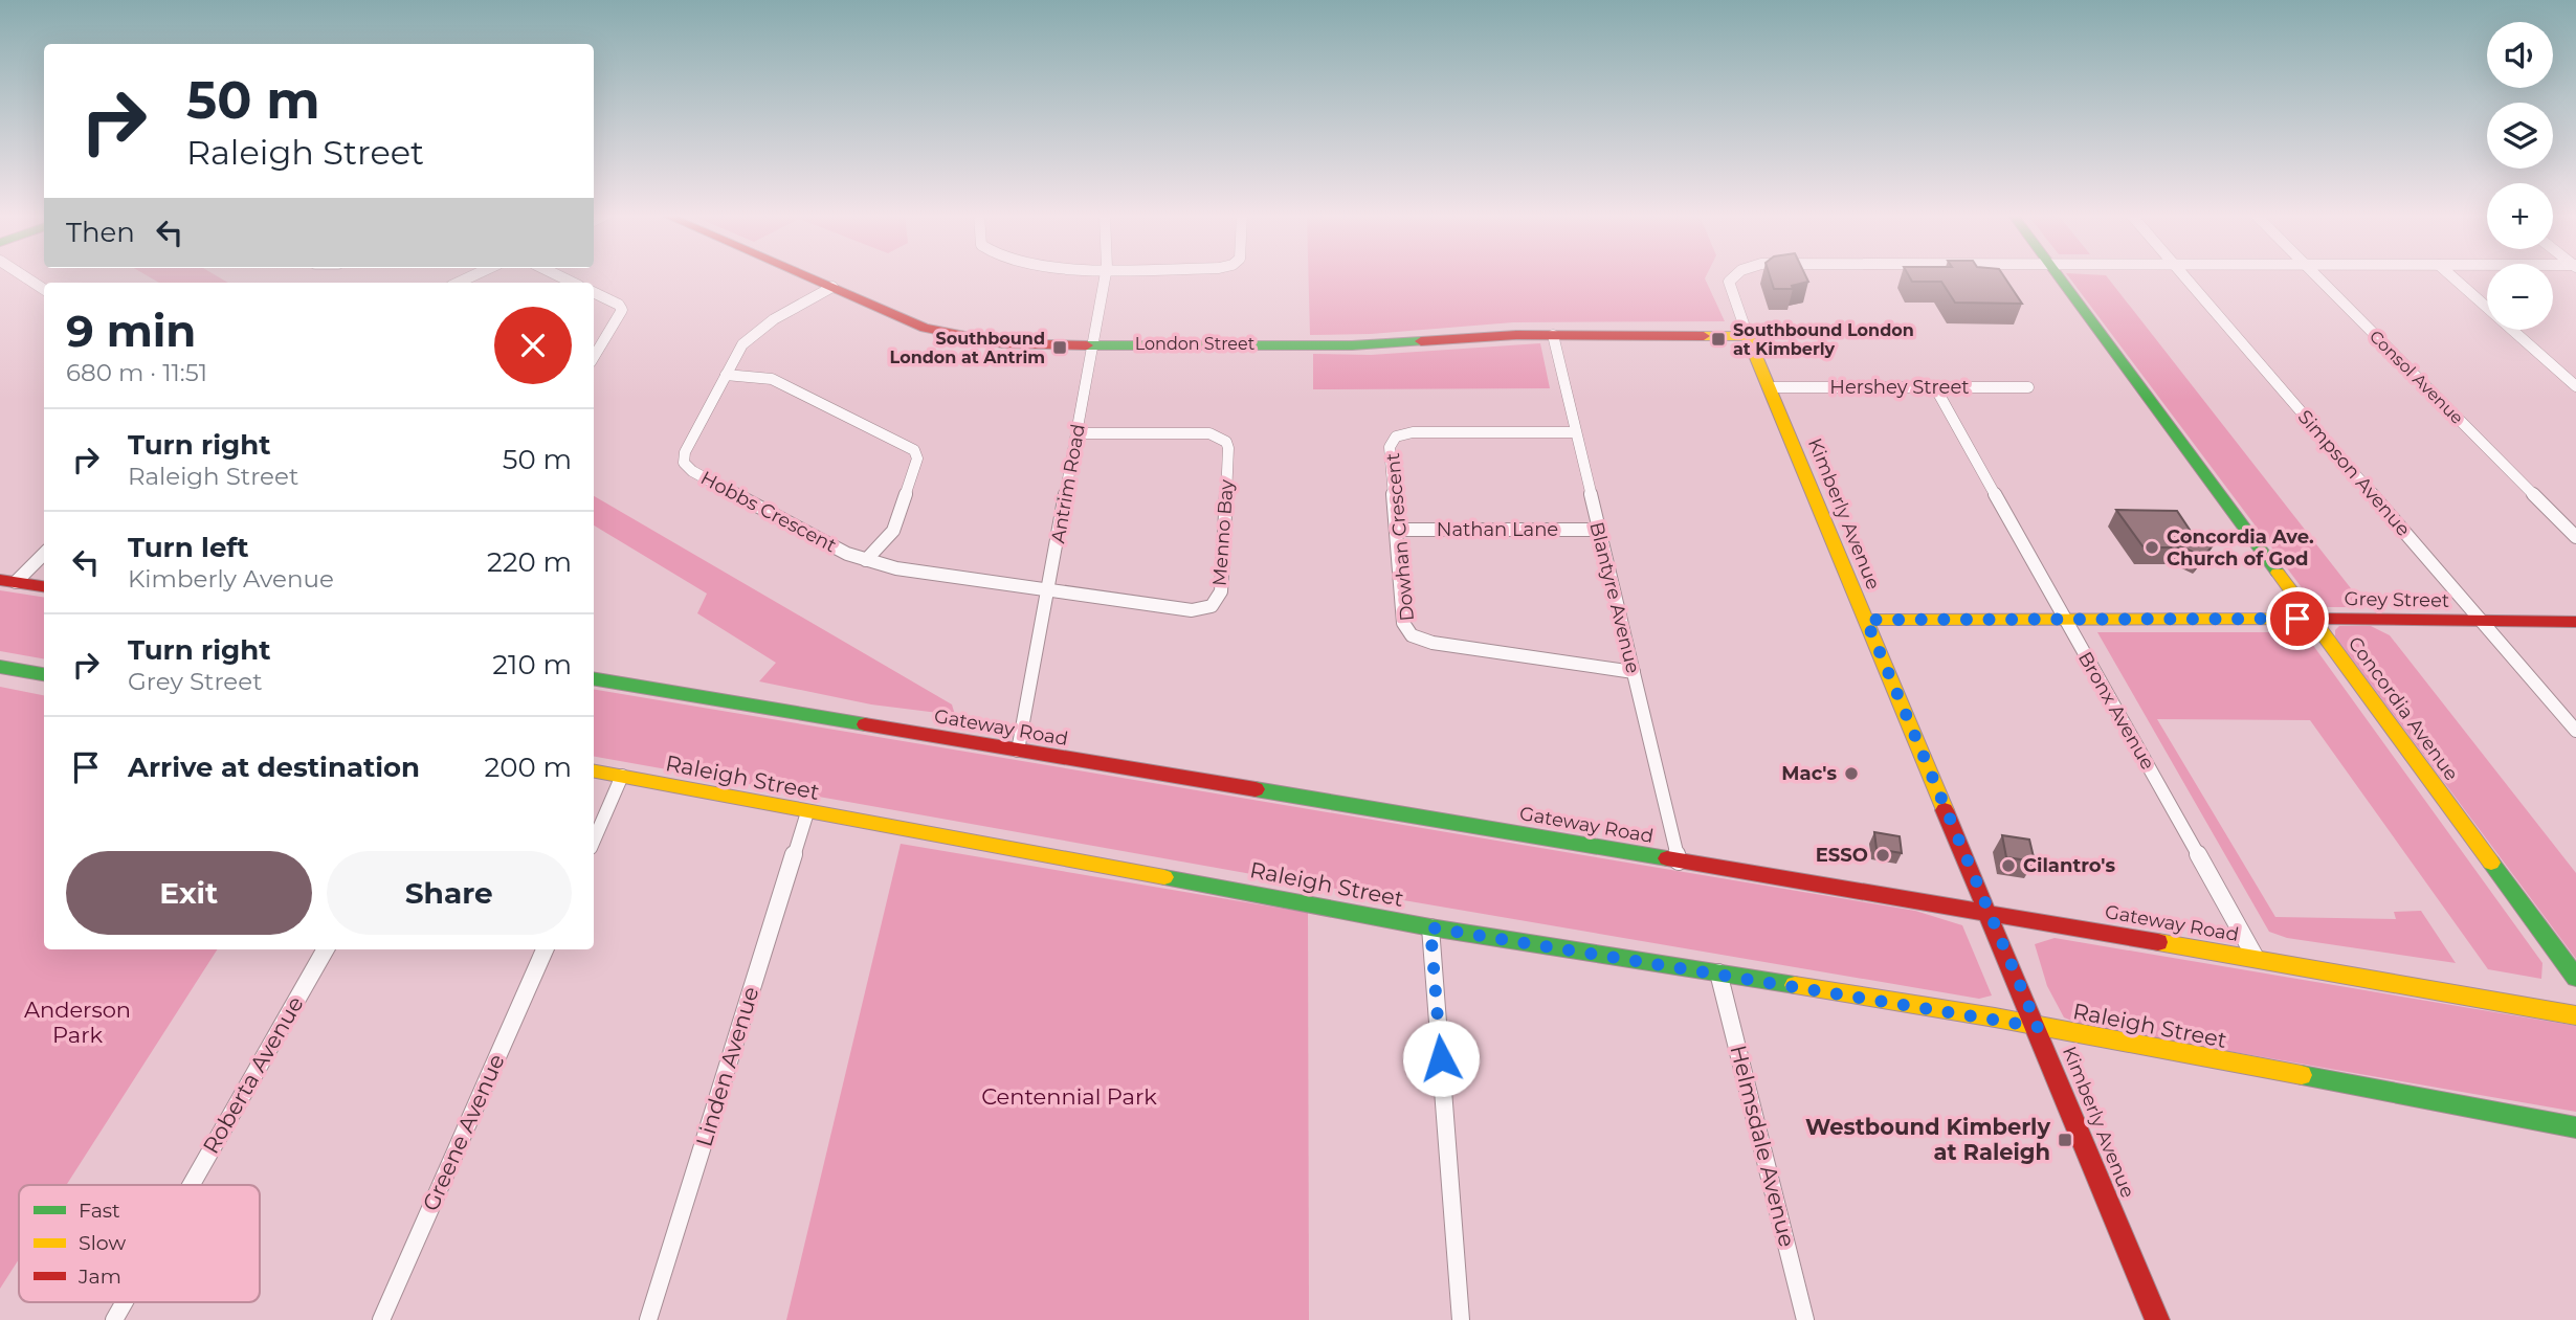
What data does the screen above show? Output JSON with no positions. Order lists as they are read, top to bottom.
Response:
{
  "streets": {
    "street": [
      "London Street",
      "Consol Avenue",
      "Hershey Street",
      "Simpson Avenue",
      "Antrim Road",
      "Hobbs Crescent",
      "Kimberly Avenue",
      "Nathan Lane",
      "Menno Bay",
      "Dowhan Crescent",
      "Blantyre Avenue",
      "Grey Street",
      "Concordia Avenue",
      "Bronx Avenue",
      "Gateway Road",
      "Raleigh Street",
      "Linden Avenue",
      "Roberta Avenue",
      "Greene Avenue",
      "Helmsdale Avenue"
    ]
  },
  "crossings": [
    ["London Street", "Antrim Road"],
    ["London Street", "Hobbs Crescent"],
    ["London Street", "Kimberly Avenue"],
    ["London Street", "Blantyre Avenue"],
    ["Hershey Street", "Kimberly Avenue"],
    ["Hershey Street", "Bronx Avenue"],
    ["Simpson Avenue", "Grey Street"],
    ["Antrim Road", "Hobbs Crescent"],
    ["Antrim Road", "Menno Bay"],
    ["Antrim Road", "Gateway Road"],
    ["Hobbs Crescent", "Menno Bay"],
    ["Kimberly Avenue", "Grey Street"],
    ["Kimberly Avenue", "Gateway Road"],
    ["Kimberly Avenue", "Raleigh Street"],
    ["Nathan Lane", "Dowhan Crescent"],
    ["Nathan Lane", "Blantyre Avenue"],
    ["Dowhan Crescent", "Blantyre Avenue"],
    ["Blantyre Avenue", "Gateway Road"],
    ["Grey Street", "Concordia Avenue"],
    ["Grey Street", "Bronx Avenue"],
    ["Bronx Avenue", "Gateway Road"],
    ["Raleigh Street", "Linden Avenue"],
    ["Raleigh Street", "Helmsdale Avenue"]
  ],
  "parks": ["Anderson Park", "Centennial Park"],
  "places": {
    "transit": ["Southbound London at Kimberly", "Southbound London at Antrim", "Westbound Kimberly at Raleigh"],
    "other": [
      "Concordia Ave. Church of God",
      "Mac's",
      "ESSO",
      "Cilantro's"
    ]
  },
  "legend": ["Fast", "Slow", "Jam"],
  "page": {
    "map_buttons": ["+", "−"],
    "turn": ["50 m", "Raleigh Street"],
    "then": "Then",
    "heading": ["9 min", "680 m · 11:51"],
    "list": [
      {
        "name": "Turn right",
        "note": "Raleigh Street",
        "value": "50 m"
      },
      {
        "name": "Turn left",
        "note": "Kimberly Avenue",
        "value": "220 m"
      },
      {
        "name": "Turn right",
        "note": "Grey Street",
        "value": "210 m"
      },
      {
        "name": "Arrive at destination",
        "value": "200 m"
      }
    ],
    "buttons": ["Exit", "Share"]
  }
}
